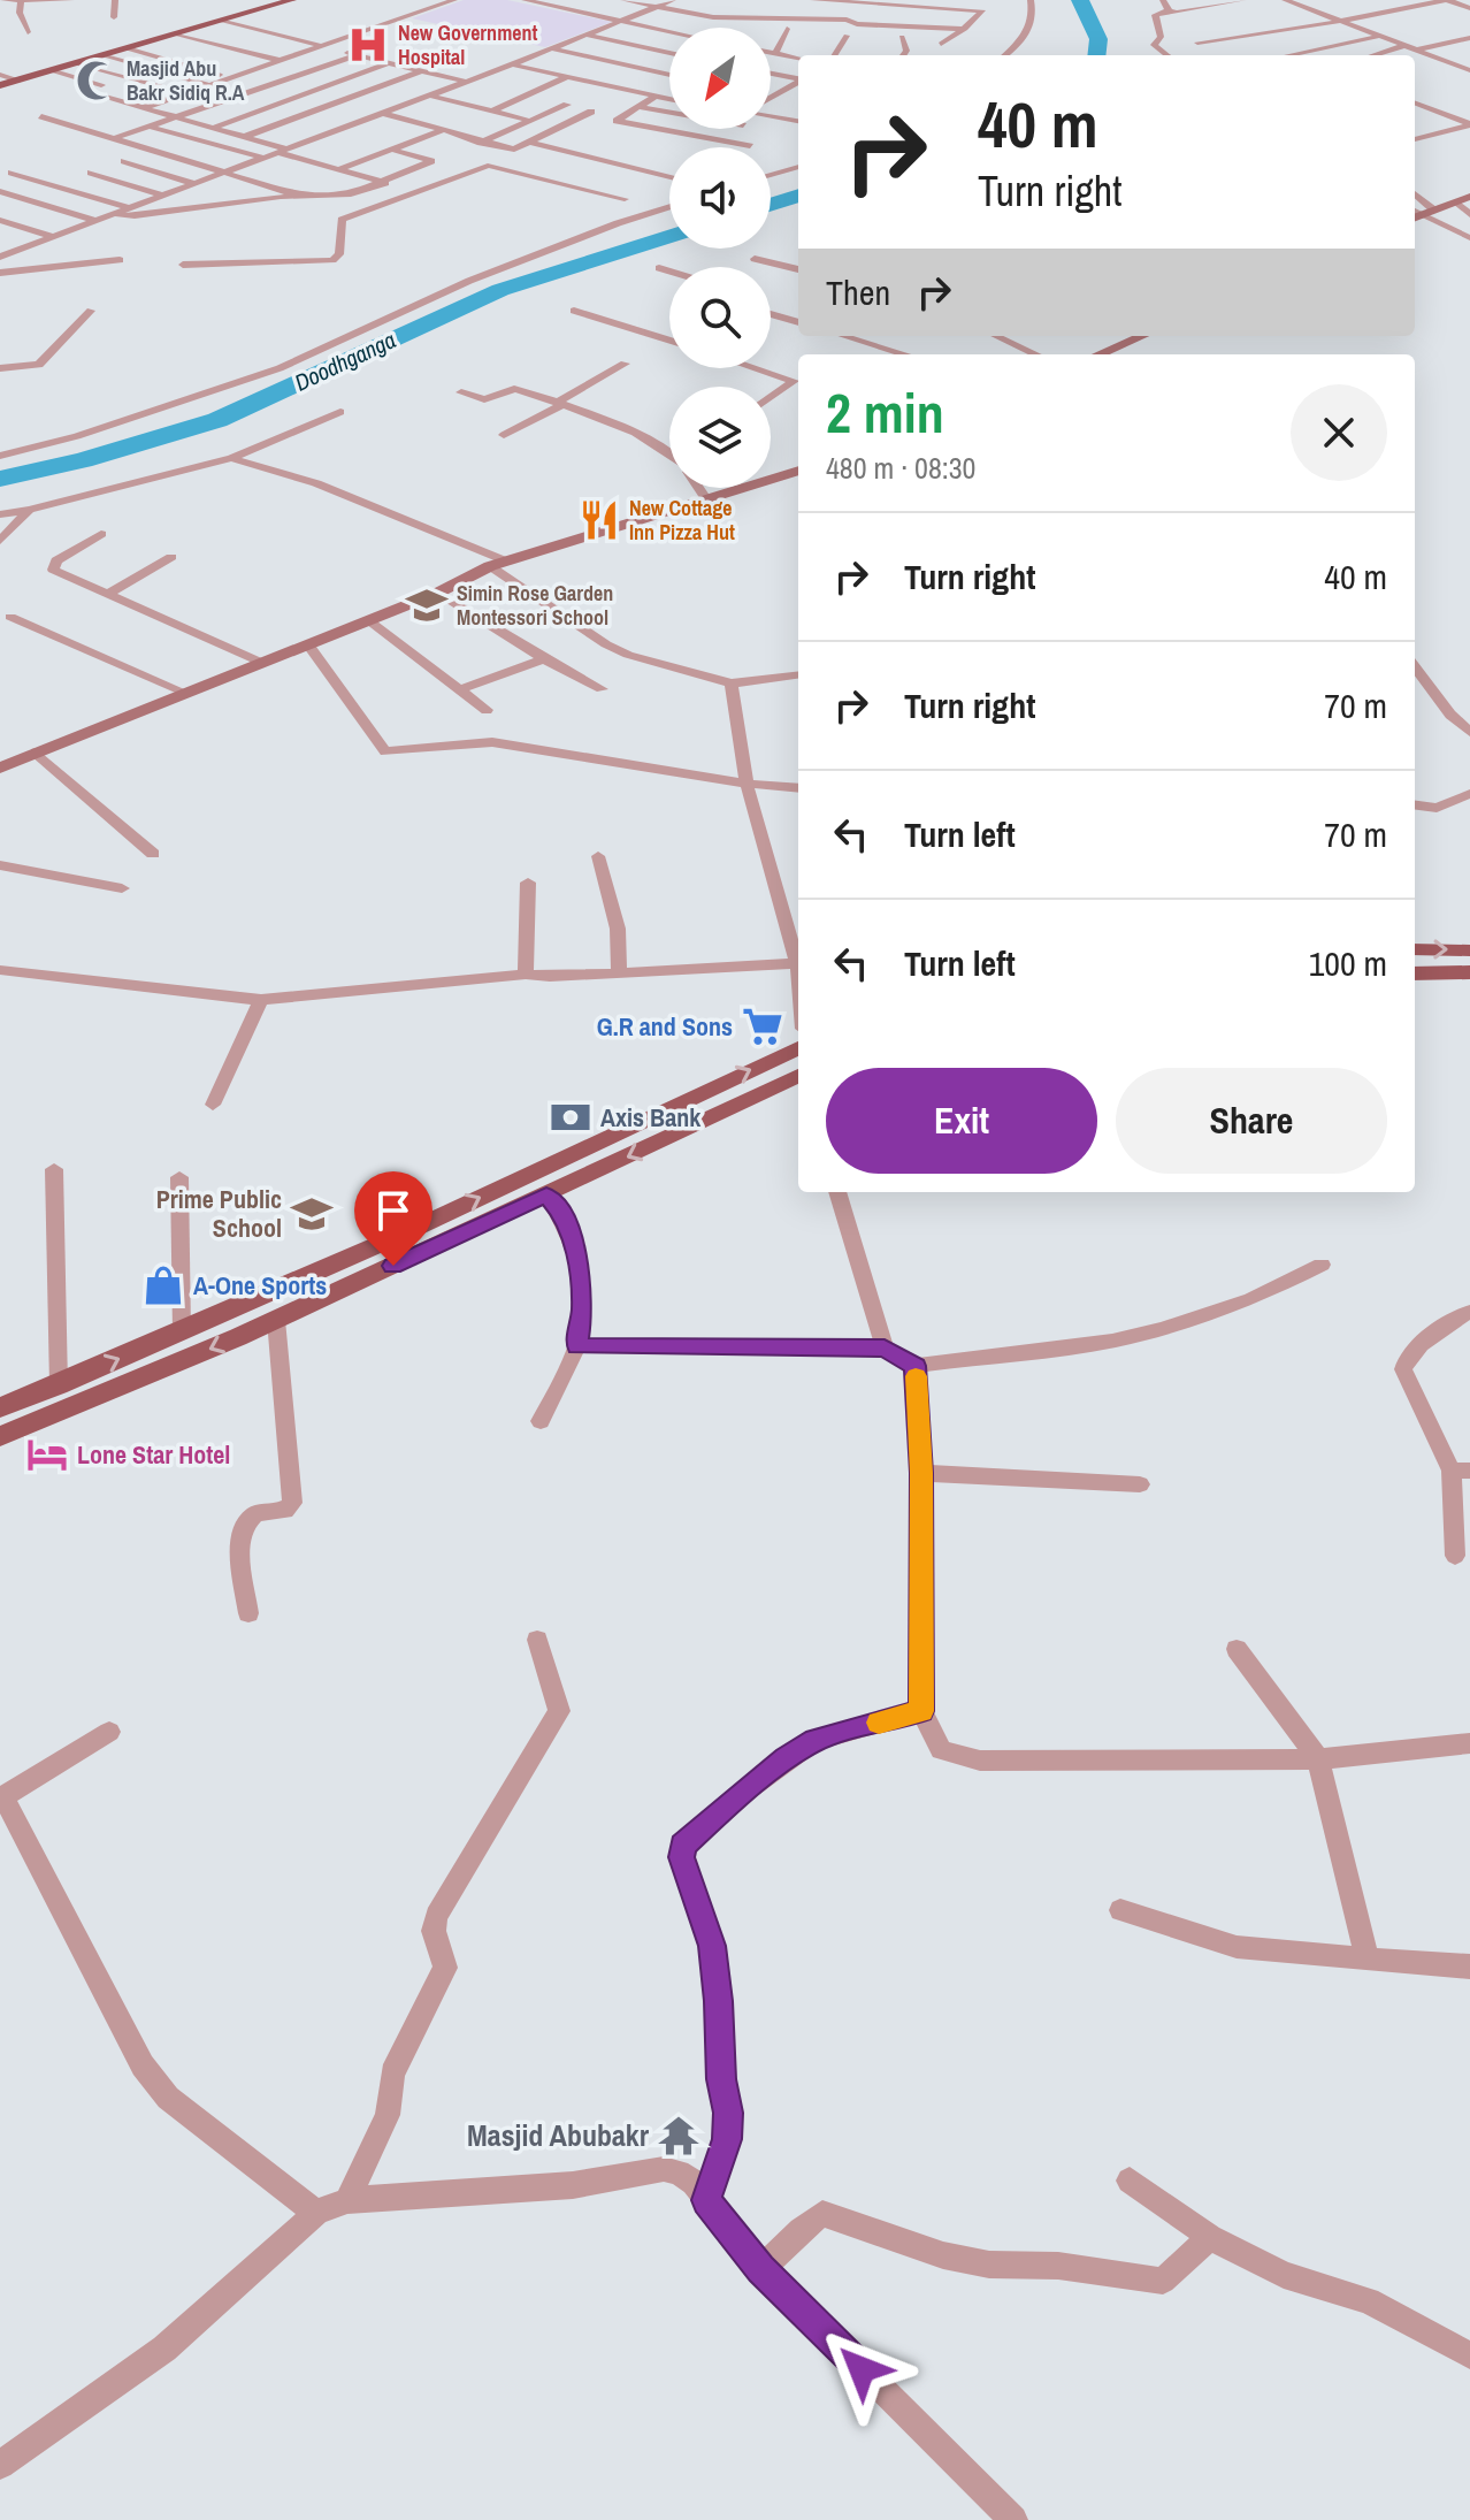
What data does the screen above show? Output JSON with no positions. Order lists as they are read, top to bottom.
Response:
{
  "water": ["Doodhganga"],
  "places": {
    "hospital": ["New Government Hospital"],
    "mosque": ["Masjid Abu Bakr Sidiq R.A"],
    "restaurant": ["New Cottage Inn Pizza Hut"],
    "school or university": ["Simin Rose Garden Montessori School", "Prime Public School"],
    "supermarket": ["G.R and Sons"],
    "bank": ["Axis Bank"],
    "shop": ["A-One Sports"],
    "hotel": ["Lone Star Hotel"],
    "temple": ["Masjid Abubakr"]
  },
  "north": "bottom left",
  "page": {
    "turn": ["40 m", "Turn right"],
    "then": "Then",
    "heading": ["2 min", "480 m · 08:30"],
    "list": [
      {
        "name": "Turn right",
        "value": "40 m"
      },
      {
        "name": "Turn right",
        "value": "70 m"
      },
      {
        "name": "Turn left",
        "value": "70 m"
      },
      {
        "name": "Turn left",
        "value": "100 m"
      }
    ],
    "buttons": ["Exit", "Share"]
  }
}
